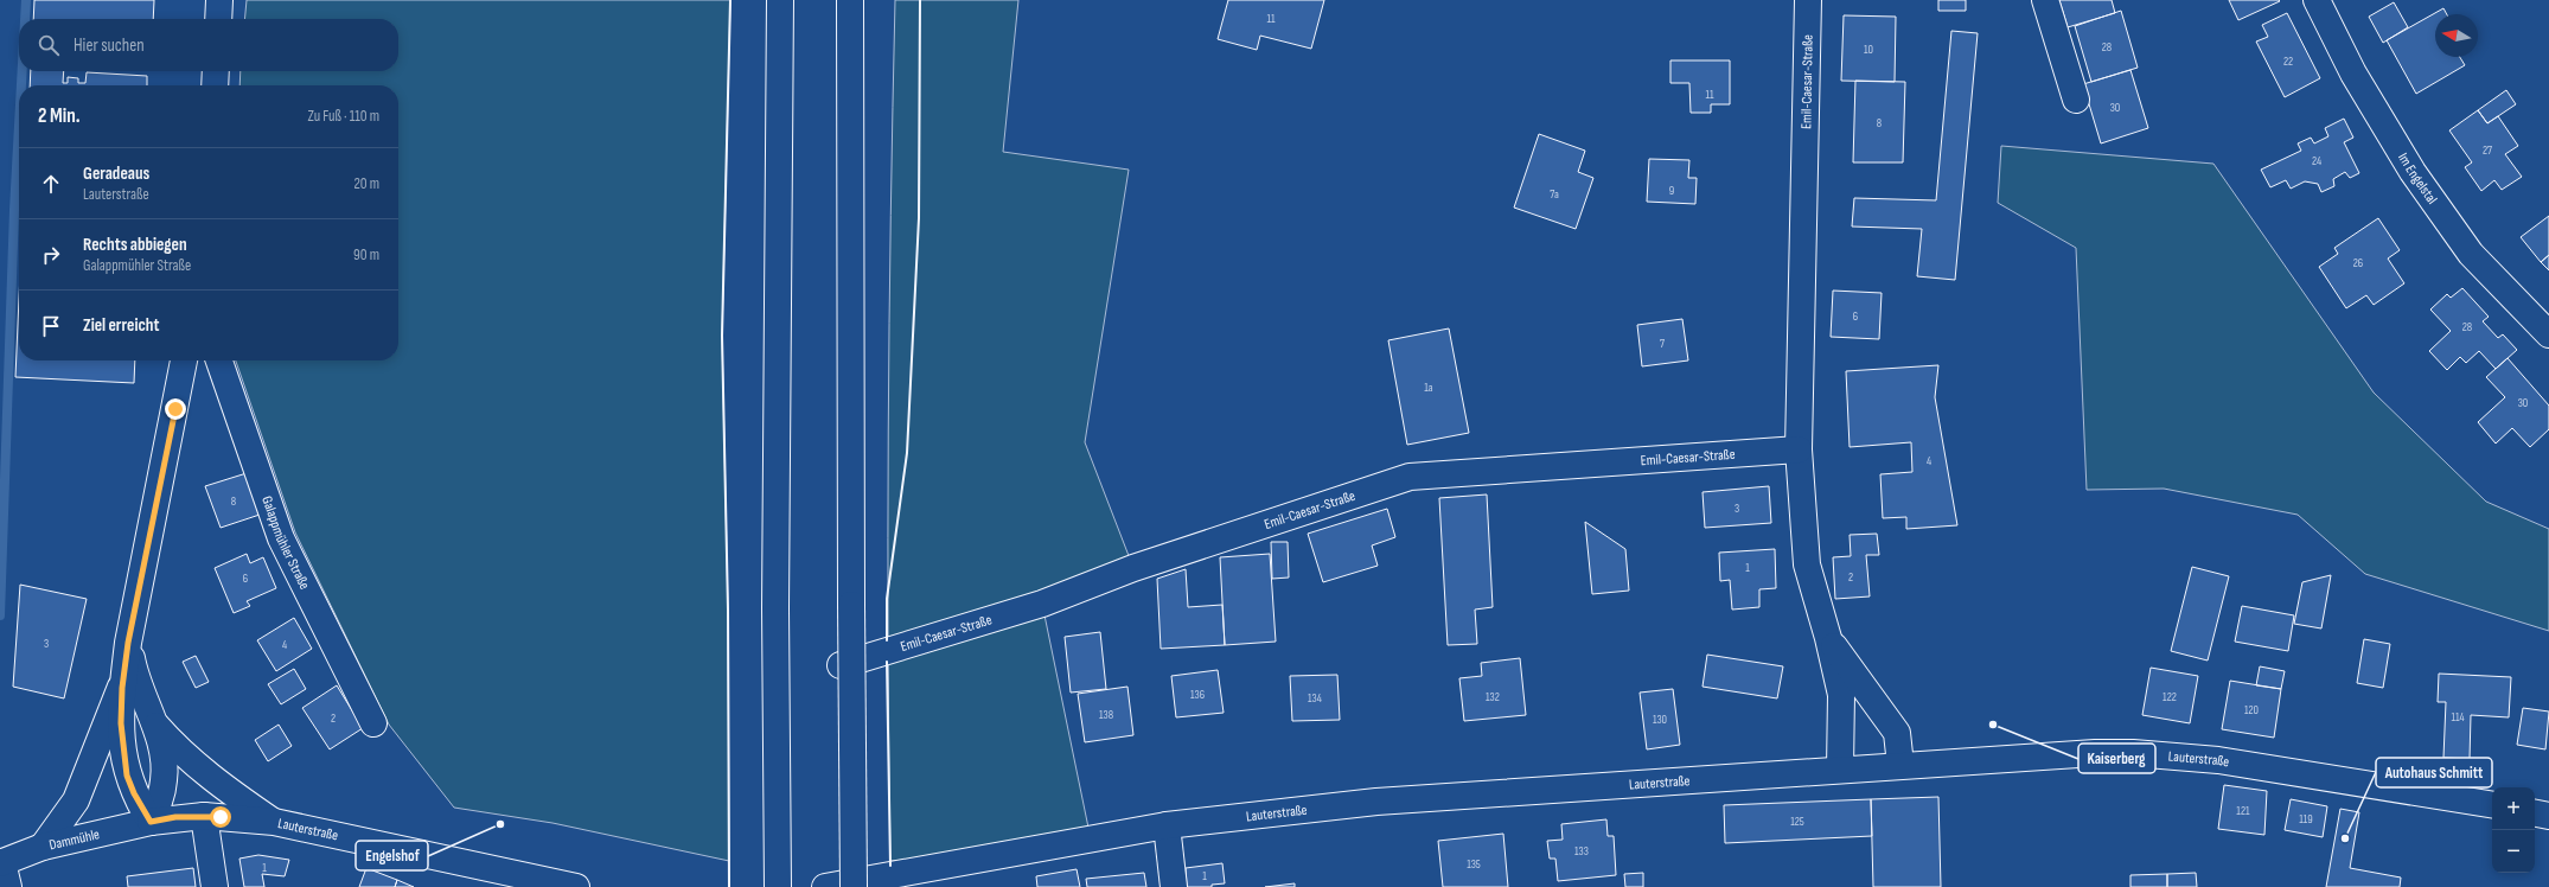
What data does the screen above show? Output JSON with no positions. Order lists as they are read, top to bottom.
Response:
{
  "streets": {
    "main road": [
      "Emil-Caesar-Straße",
      "Im Engelstal",
      "Galappmühler Straße",
      "Lauterstraße",
      "Dammühle"
    ]
  },
  "crossings": [
    ["Emil-Caesar-Straße", "Lauterstraße"],
    ["Lauterstraße", "Dammühle"]
  ],
  "places": ["Kaiserberg", "Engelshof", "Autohaus Schmitt"],
  "house_numbers": [
    "11",
    "28",
    "10",
    "22",
    "11",
    "30",
    "8",
    "27",
    "24",
    "9",
    "7a",
    "26",
    "6",
    "28",
    "7",
    "1a",
    "30",
    "4",
    "8",
    "3",
    "1",
    "2",
    "6",
    "3",
    "4",
    "136",
    "132",
    "122",
    "134",
    "120",
    "138",
    "114",
    "2",
    "130",
    "121",
    "119",
    "125",
    "133",
    "135",
    "1",
    "1"
  ],
  "north": "left",
  "page": {
    "search": "Hier suchen",
    "heading": ["2 Min.", "Zu Fuß · 110 m"],
    "list": [
      ["Geradeaus", "Lauterstraße", "20 m"],
      ["Rechts abbiegen", "Galappmühler Straße", "90 m"],
      "Ziel erreicht"
    ],
    "map_buttons": ["+", "−"]
  }
}
